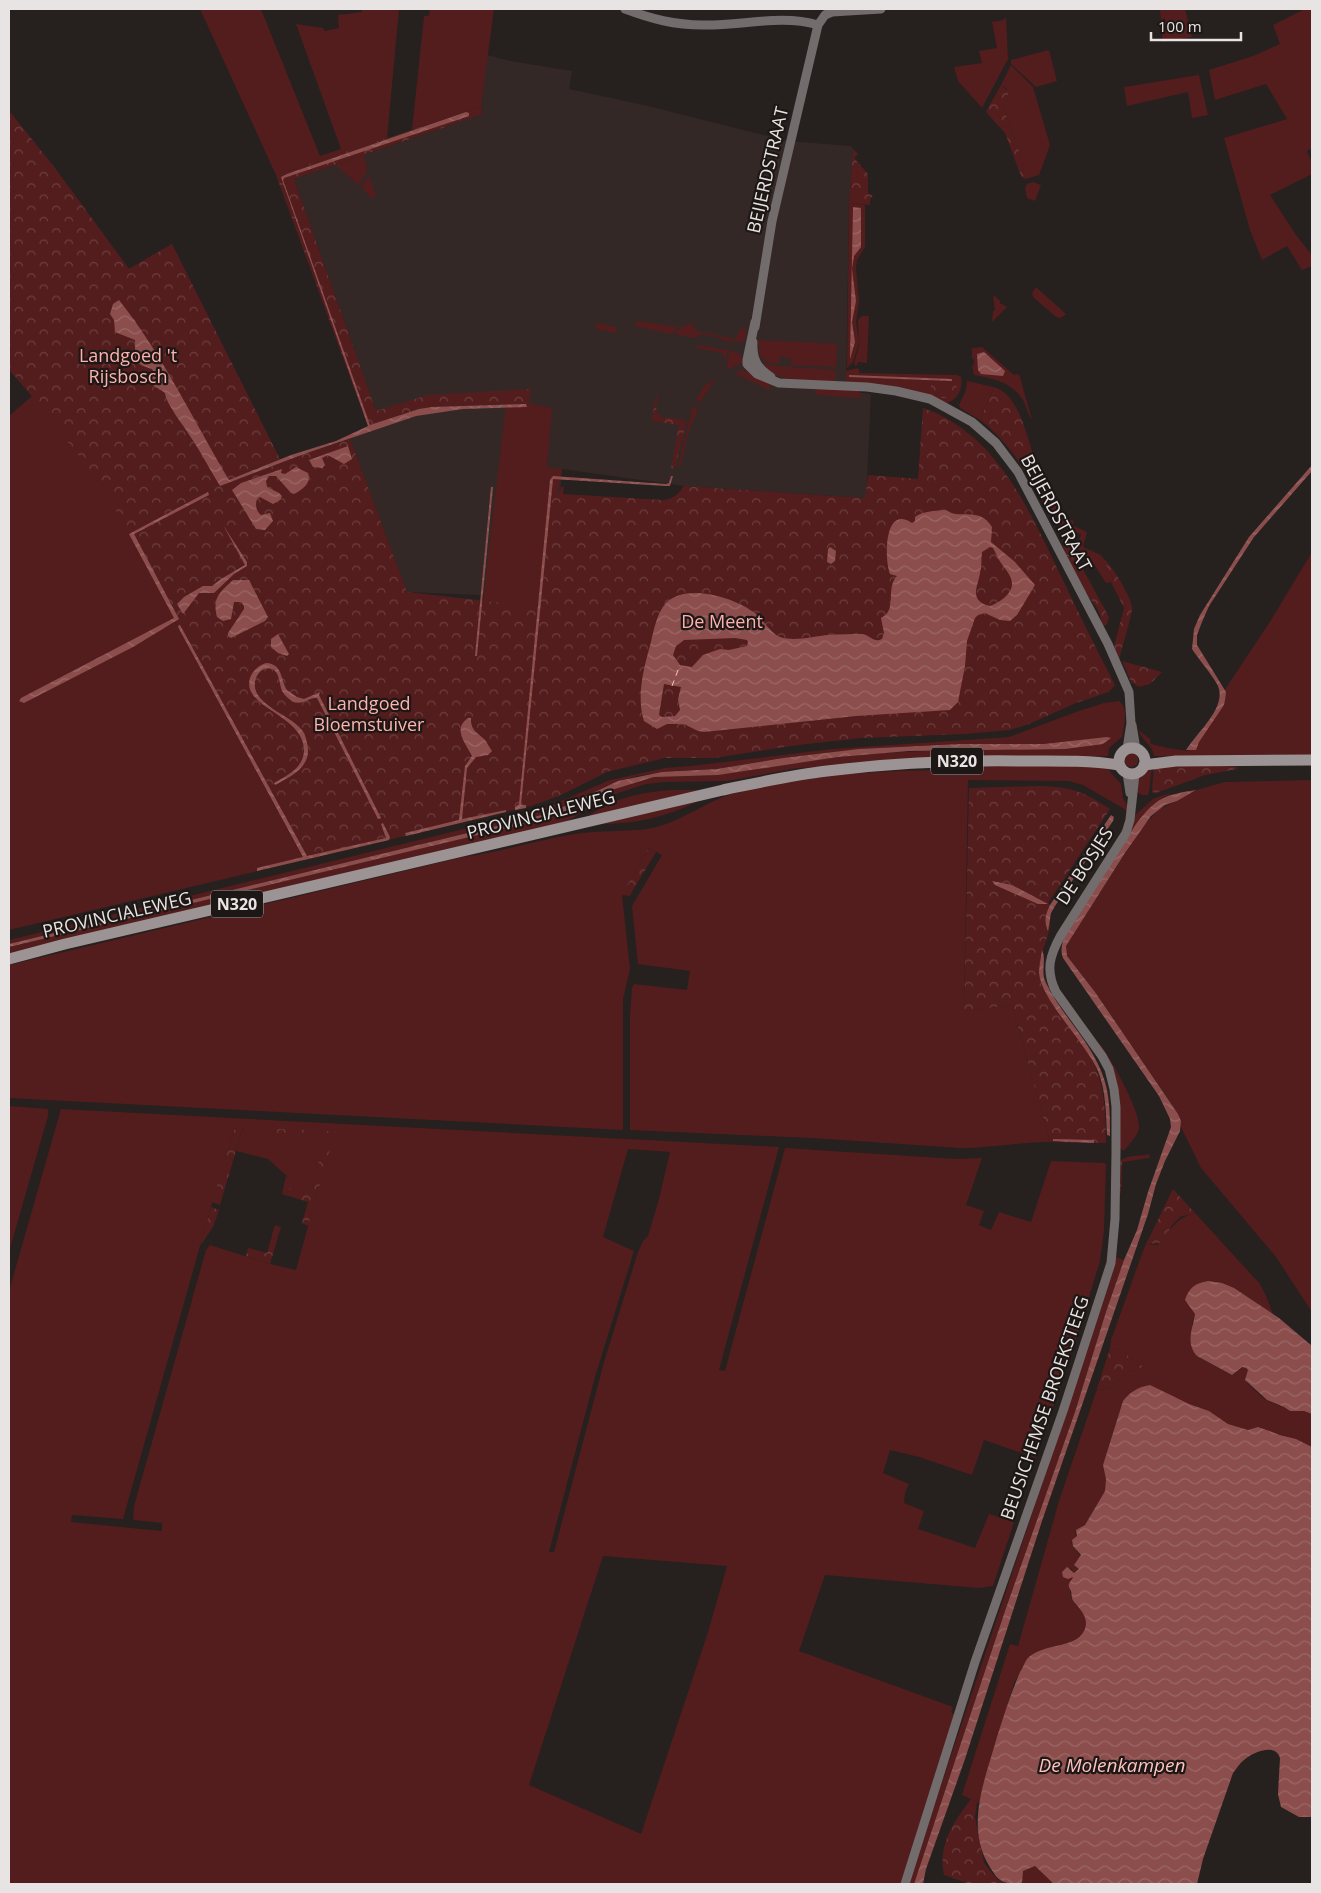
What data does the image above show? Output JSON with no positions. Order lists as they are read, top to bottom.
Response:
{
  "streets": {
    "highway": ["N320", "PROVINCIALEWEG"],
    "street": ["BEIJERDSTRAAT", "DE BOSJES", "BEUSICHEMSE BROEKSTEEG"]
  },
  "crossings": [
    ["BEIJERDSTRAAT", "PROVINCIALEWEG"],
    ["BEIJERDSTRAAT", "DE BOSJES"],
    ["PROVINCIALEWEG", "DE BOSJES"],
    ["DE BOSJES", "BEUSICHEMSE BROEKSTEEG"]
  ],
  "water": ["De Molenkampen"],
  "parks": ["Landgoed 't Rijsbosch", "De Meent", "Landgoed Bloemstuiver"],
  "scale_bar": "100 m"
}
